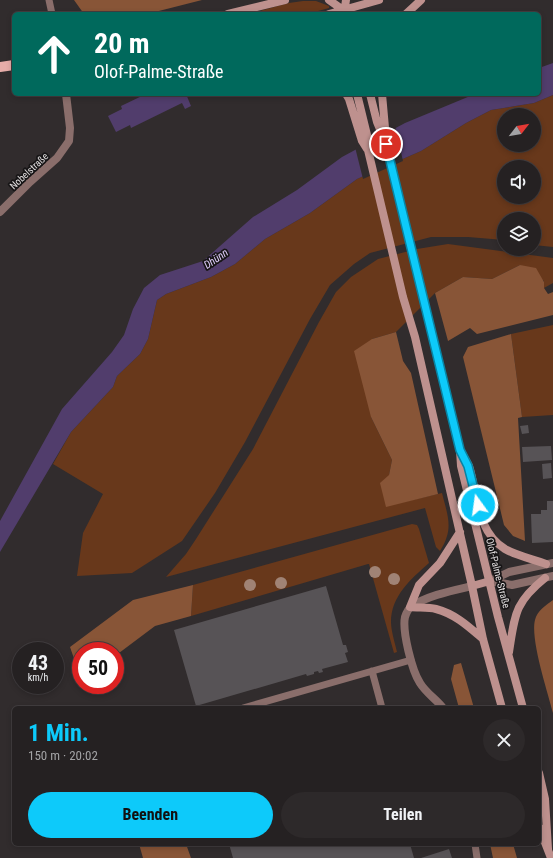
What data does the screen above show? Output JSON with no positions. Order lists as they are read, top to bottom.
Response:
{
  "streets": {
    "main road": ["Olof-Palme-Straße"],
    "street": ["Nobelstraße"]
  },
  "water": ["Dhünn"],
  "north": "top right",
  "page": {
    "turn": ["20 m", "Olof-Palme-Straße"],
    "speed": "43 km/h",
    "limit": "50",
    "heading": ["1 Min.", "150 m · 20:02"],
    "buttons": ["Beenden", "Teilen"]
  }
}
